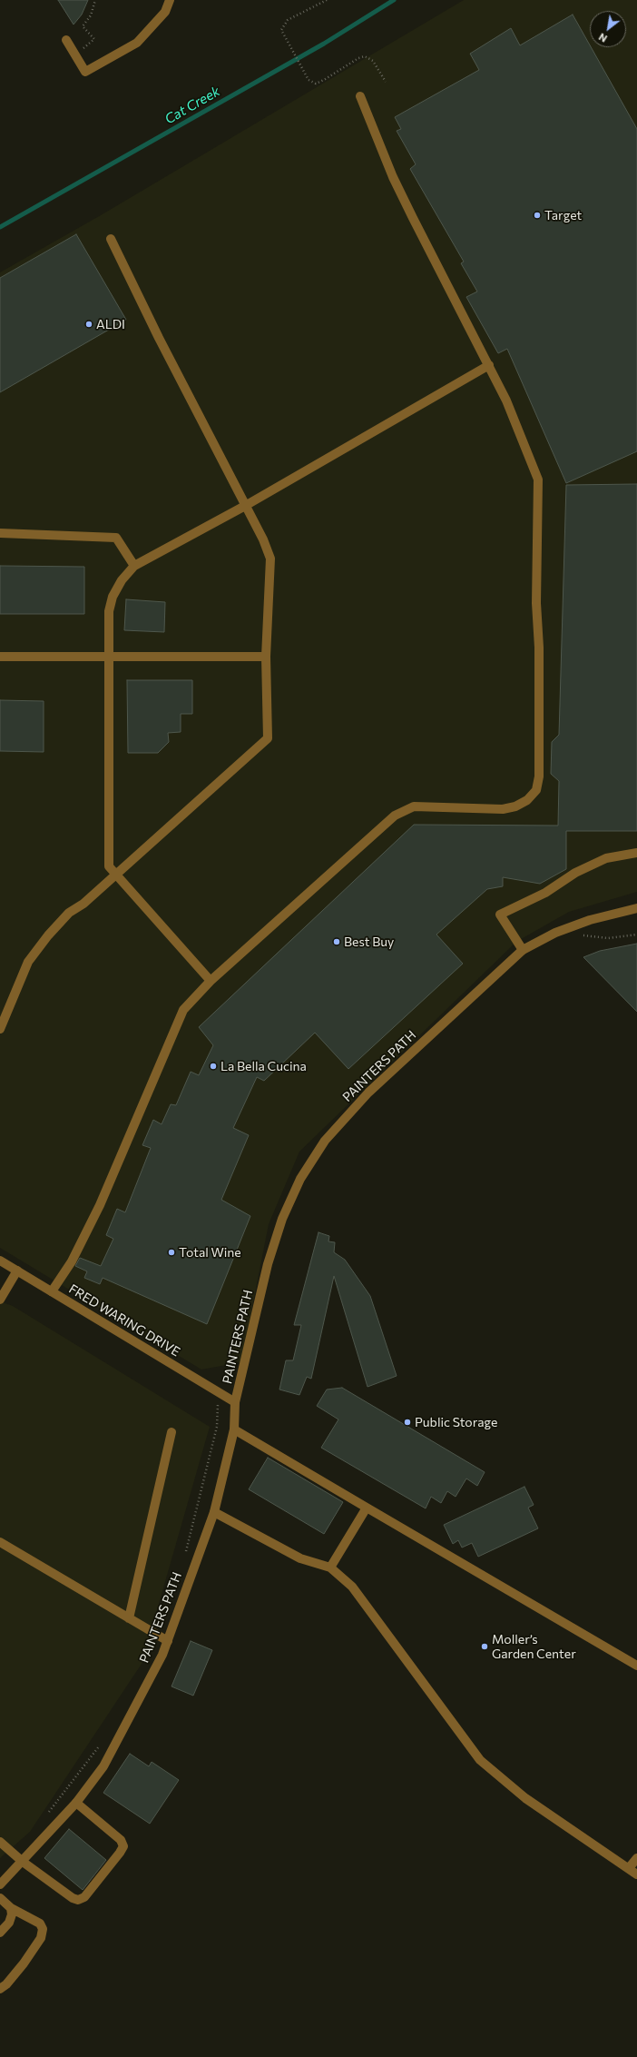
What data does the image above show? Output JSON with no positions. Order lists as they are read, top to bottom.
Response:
{
  "streets": {
    "street": ["PAINTERS PATH", "FRED WARING DRIVE"]
  },
  "crossings": [
    ["PAINTERS PATH", "FRED WARING DRIVE"]
  ],
  "water": ["Cat Creek"],
  "places": [
    "Target",
    "ALDI",
    "Best Buy",
    "La Bella Cucina",
    "Total Wine",
    "Public Storage",
    "Moller’s Garden Center"
  ],
  "north": "bottom left"
}
